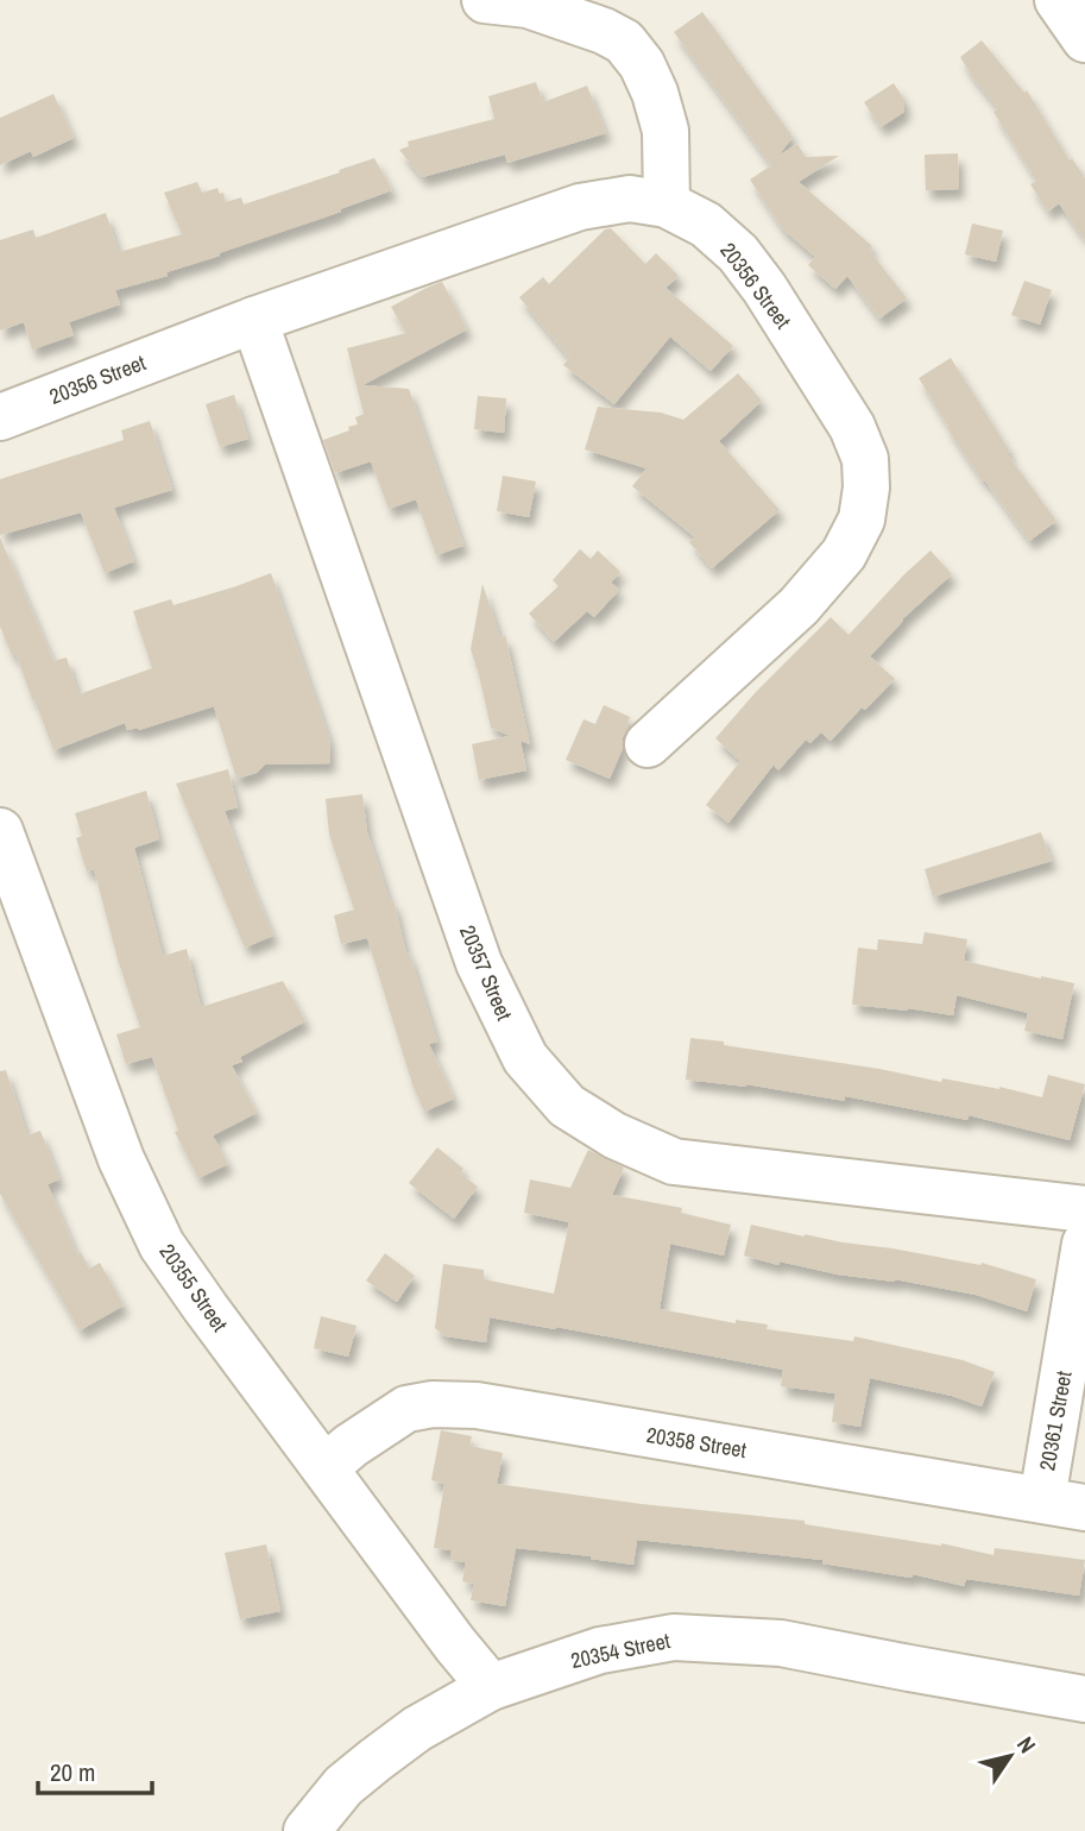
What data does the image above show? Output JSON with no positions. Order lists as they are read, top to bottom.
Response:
{
  "streets": {
    "street": [
      "20356 Street",
      "20357 Street",
      "20355 Street",
      "20361 Street",
      "20358 Street",
      "20354 Street"
    ]
  },
  "crossings": [
    ["20356 Street", "20357 Street"],
    ["20355 Street", "20358 Street"],
    ["20355 Street", "20354 Street"],
    ["20361 Street", "20358 Street"]
  ],
  "scale_bar": "20 m",
  "north": "top right"
}
